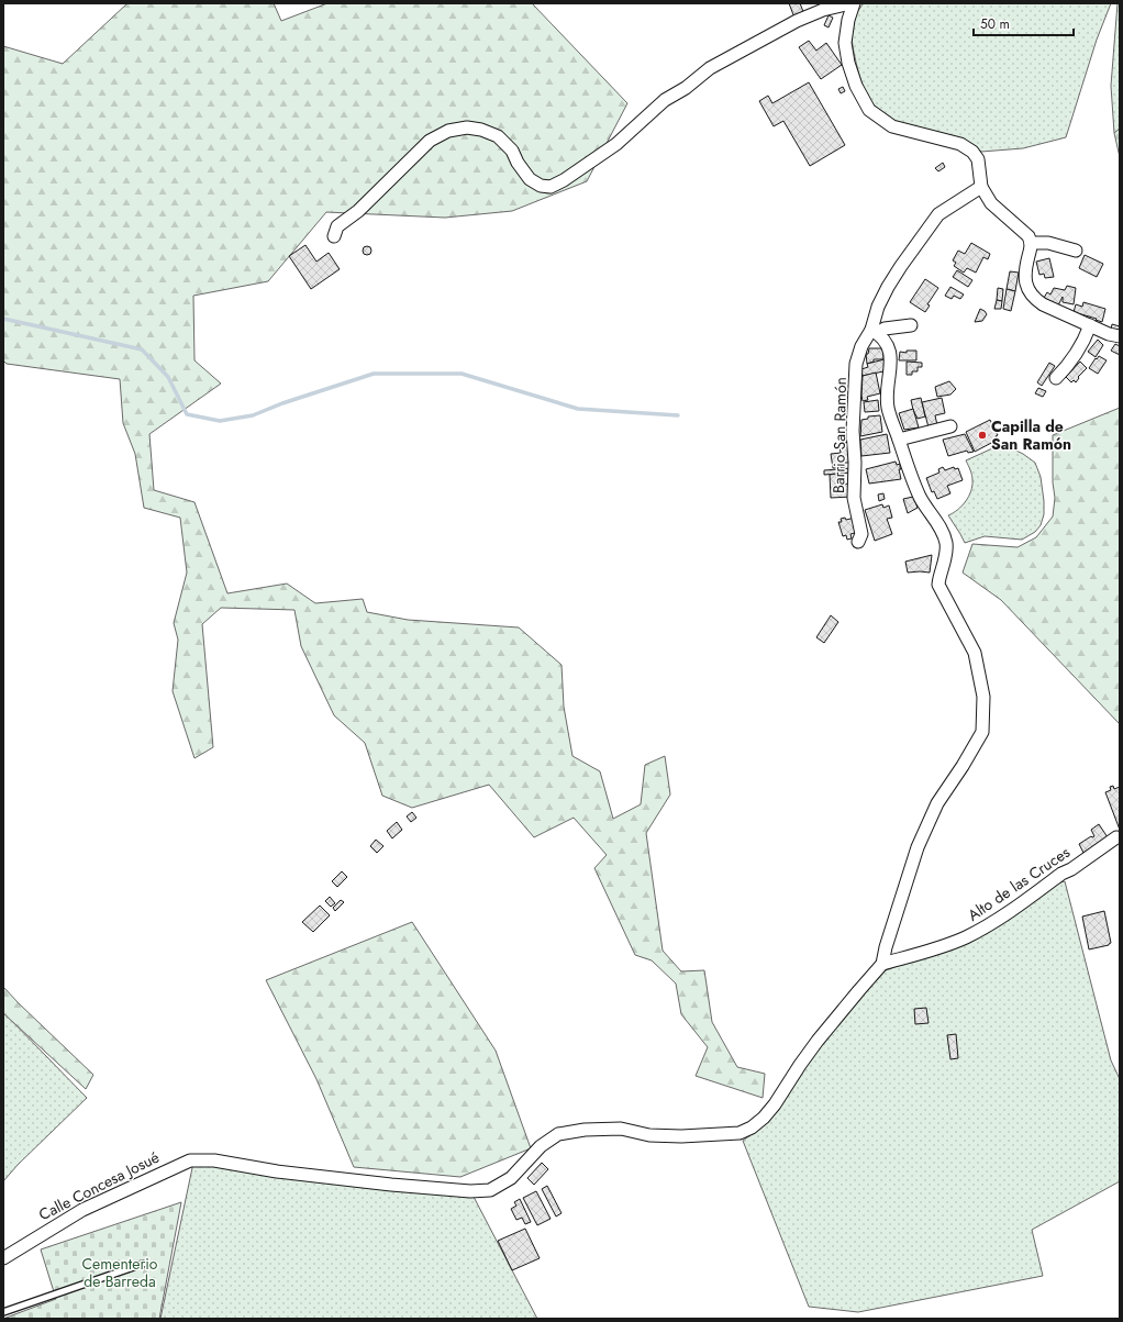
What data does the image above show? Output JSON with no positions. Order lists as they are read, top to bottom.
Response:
{
  "streets": {
    "street": ["Barrio San Ramón", "Alto de las Cruces", "Calle Concesa Josué"]
  },
  "crossings": [
    ["Alto de las Cruces", "Calle Concesa Josué"]
  ],
  "parks": ["Cementerio de Barreda"],
  "places": ["Capilla de San Ramón"],
  "scale_bar": "50 m"
}
